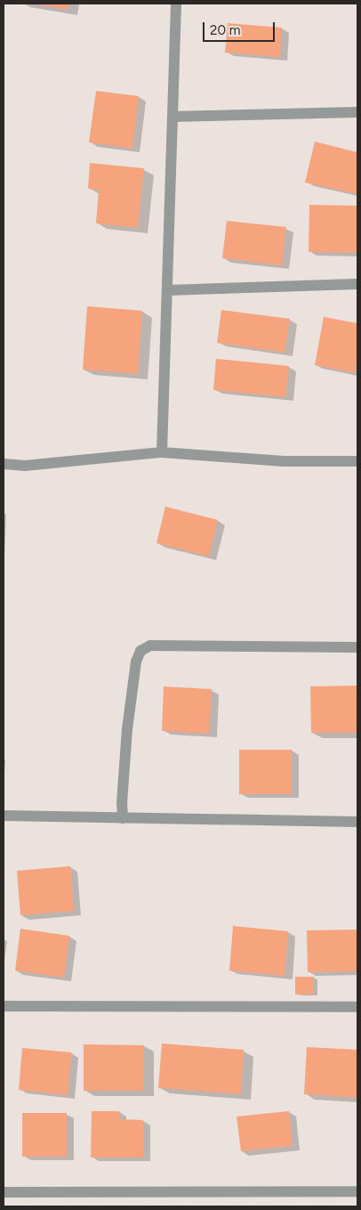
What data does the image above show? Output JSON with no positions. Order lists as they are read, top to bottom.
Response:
{
  "scale_bar": "20 m"
}
